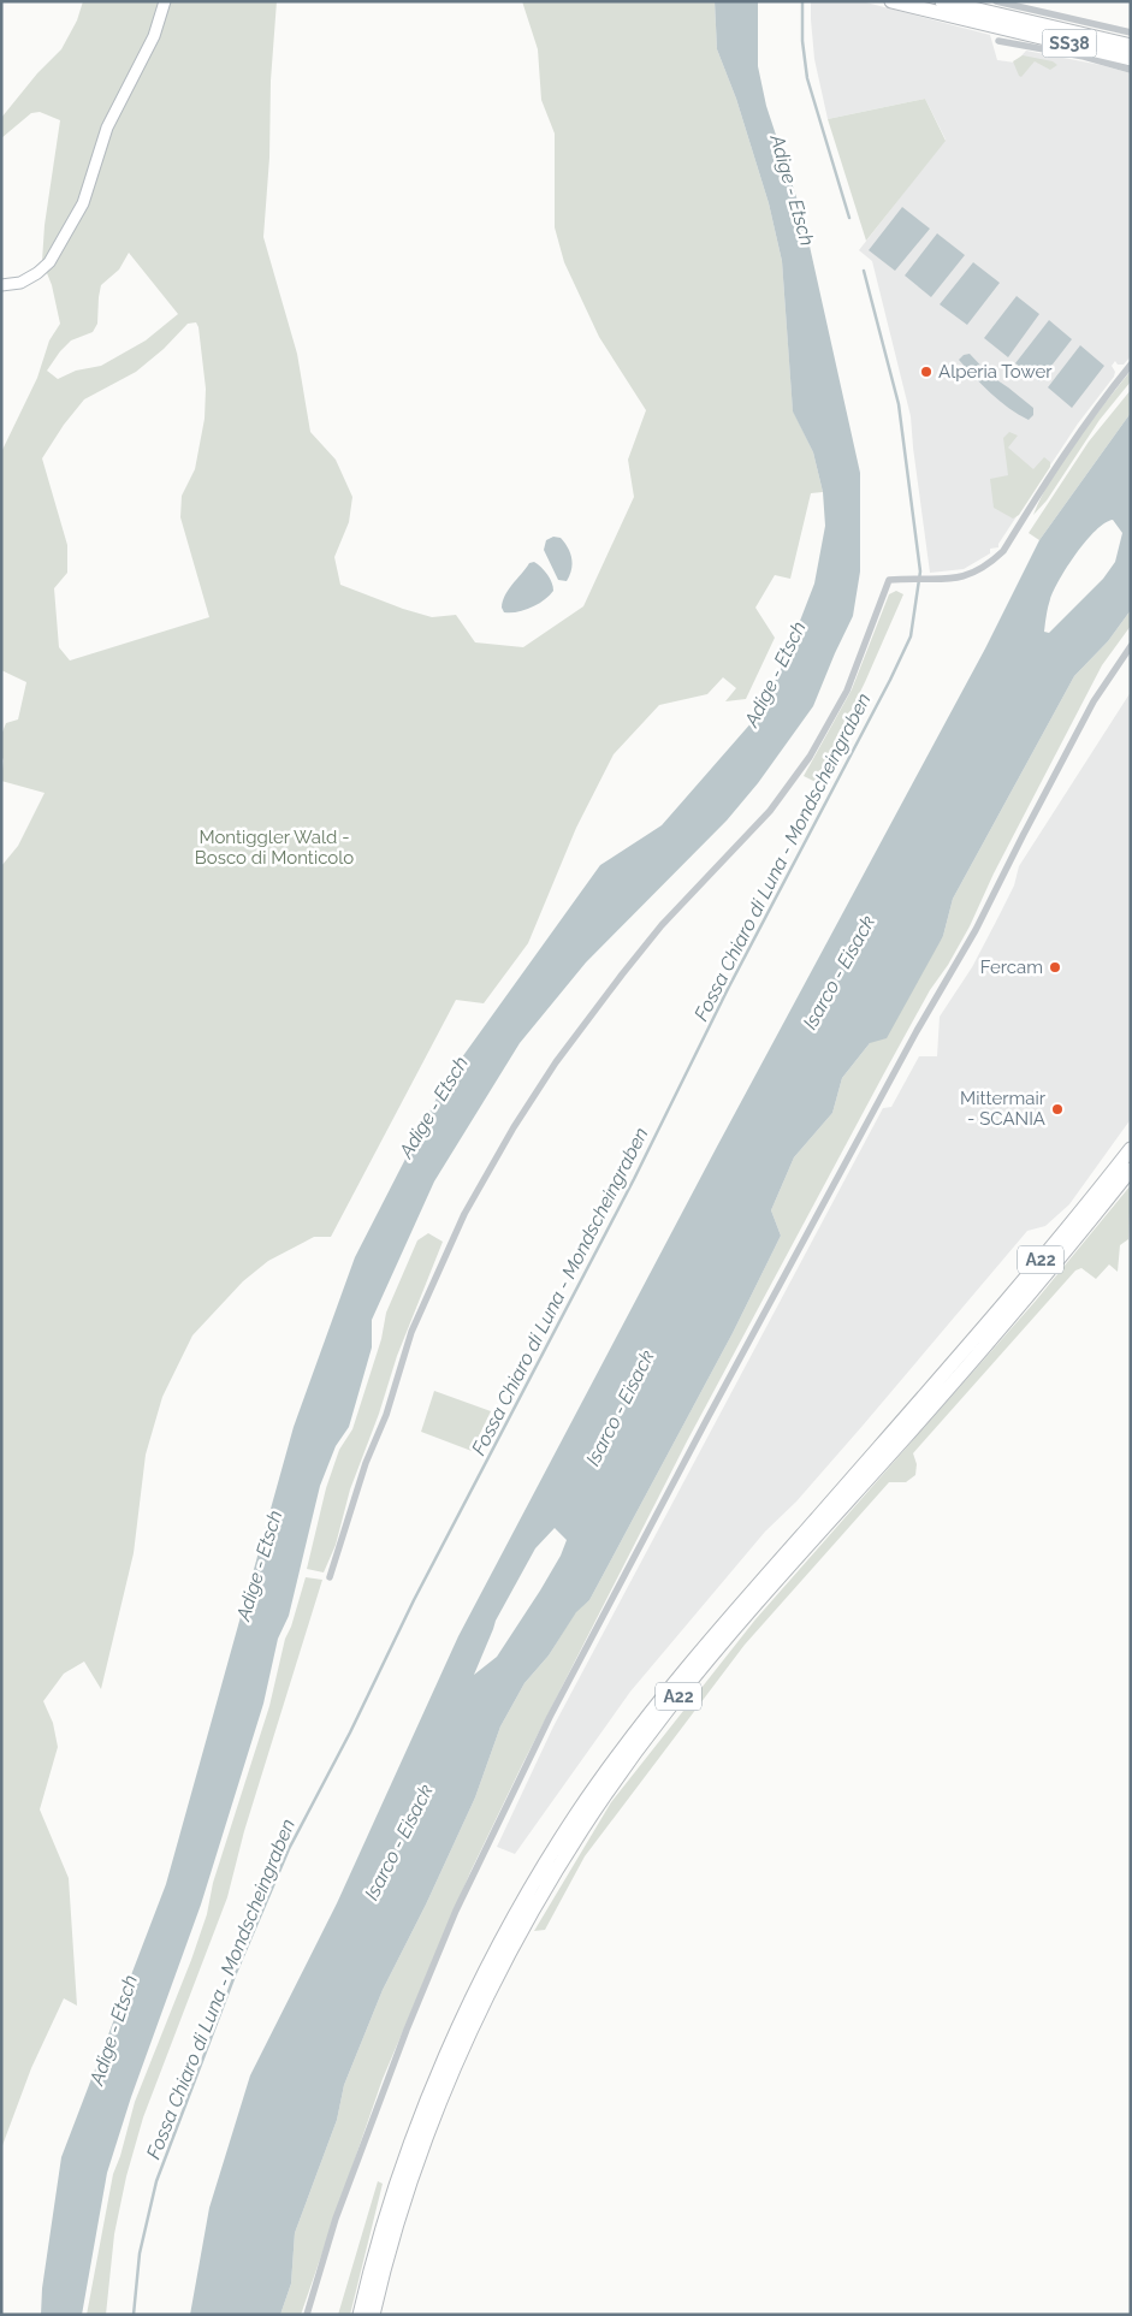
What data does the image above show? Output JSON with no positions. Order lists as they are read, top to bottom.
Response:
{
  "streets": {
    "highway": ["SS38", "A22"]
  },
  "water": ["Adige - Etsch", "Fossa Chiaro di Luna - Mondscheingraben", "Isarco - Eisack"],
  "parks": ["Montiggler Wald - Bosco di Monticolo"],
  "places": ["Alperia Tower", "Fercam", "Mittermair - SCANIA"]
}
